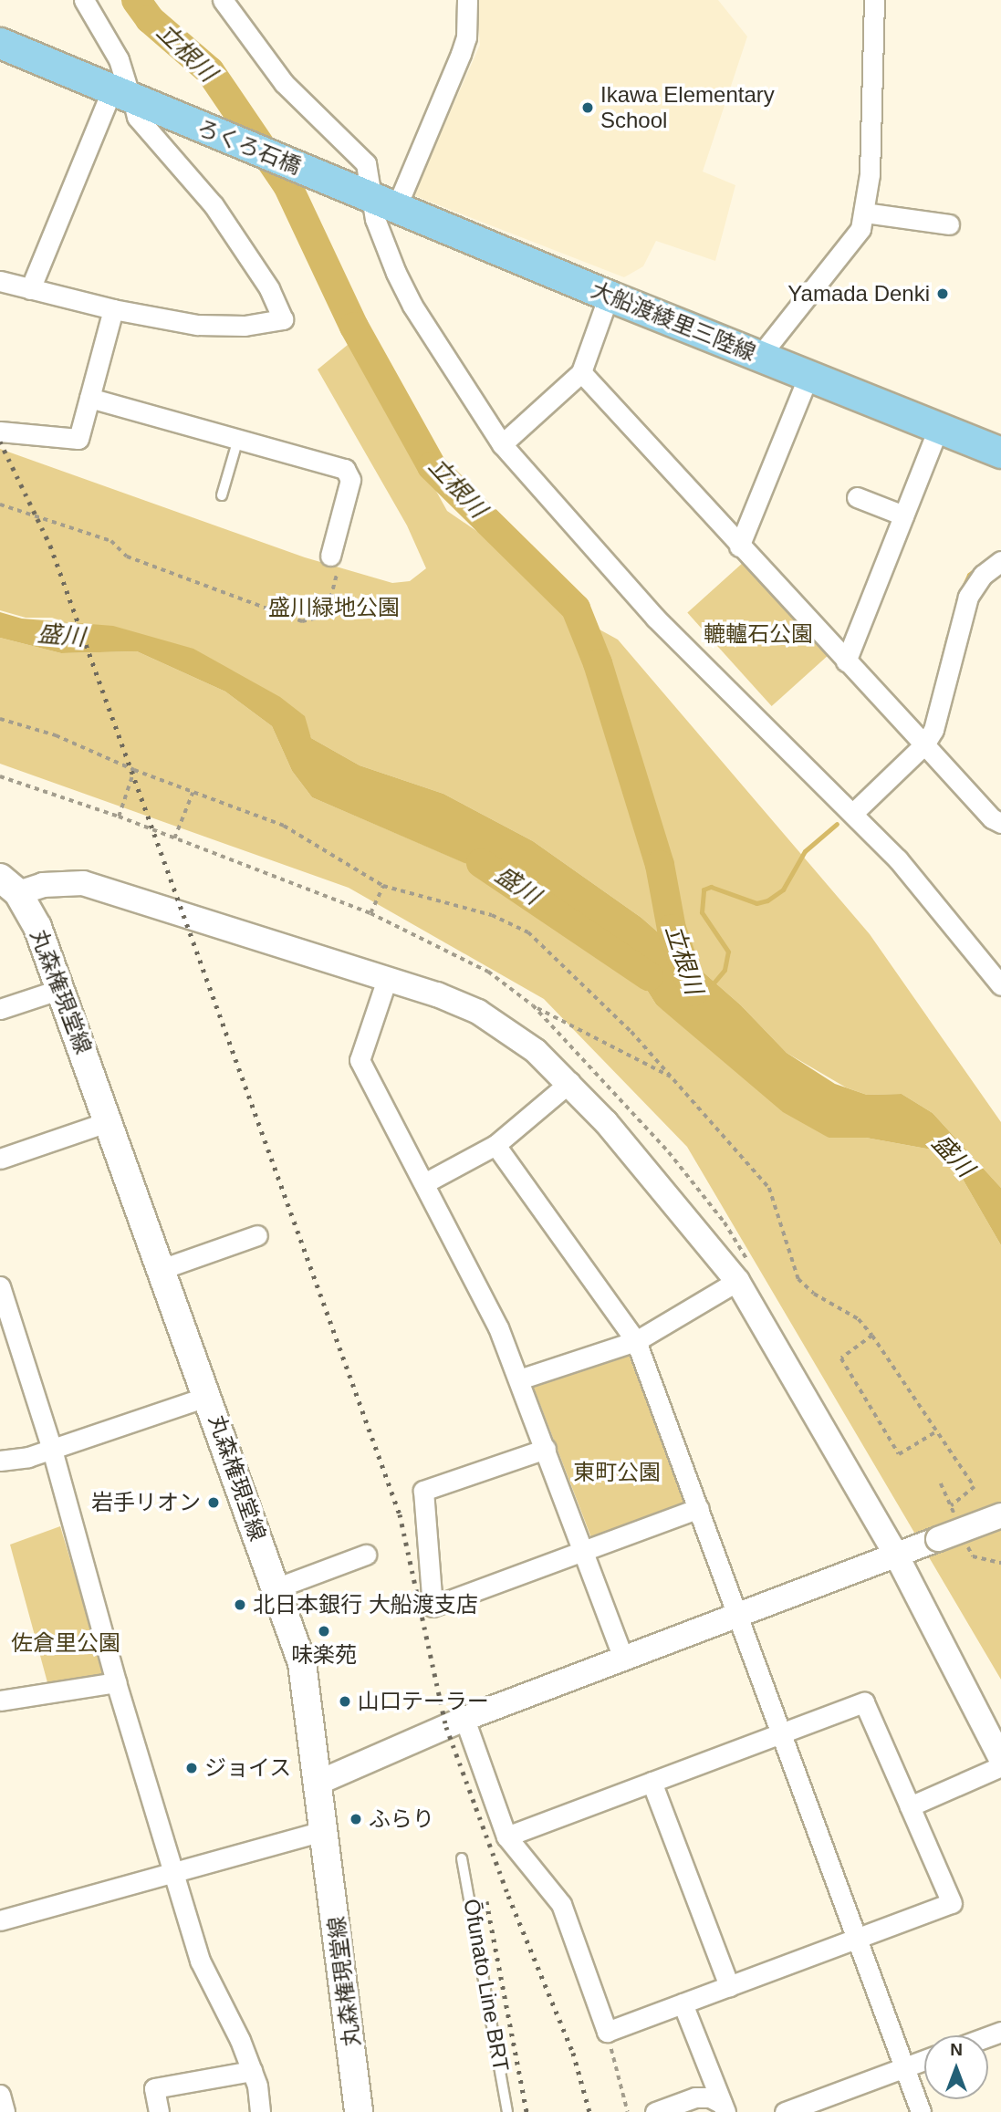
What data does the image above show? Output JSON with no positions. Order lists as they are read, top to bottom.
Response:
{
  "streets": {
    "main road": ["ろくろ石橋", "大船渡綾里三陸線", "丸森権現堂線"],
    "lane": ["Ōfunato Line BRT"]
  },
  "crossings": [
    ["ろくろ石橋", "大船渡綾里三陸線"]
  ],
  "water": ["立根川", "盛川"],
  "parks": [
    "盛川緑地公園",
    "轆轤石公園",
    "東町公園",
    "佐倉里公園"
  ],
  "places": [
    "Ikawa Elementary School",
    "Yamada Denki",
    "岩手リオン",
    "北日本銀行 大船渡支店",
    "味楽苑",
    "山口テーラー",
    "ジョイス",
    "ふらり"
  ],
  "north": "top"
}
